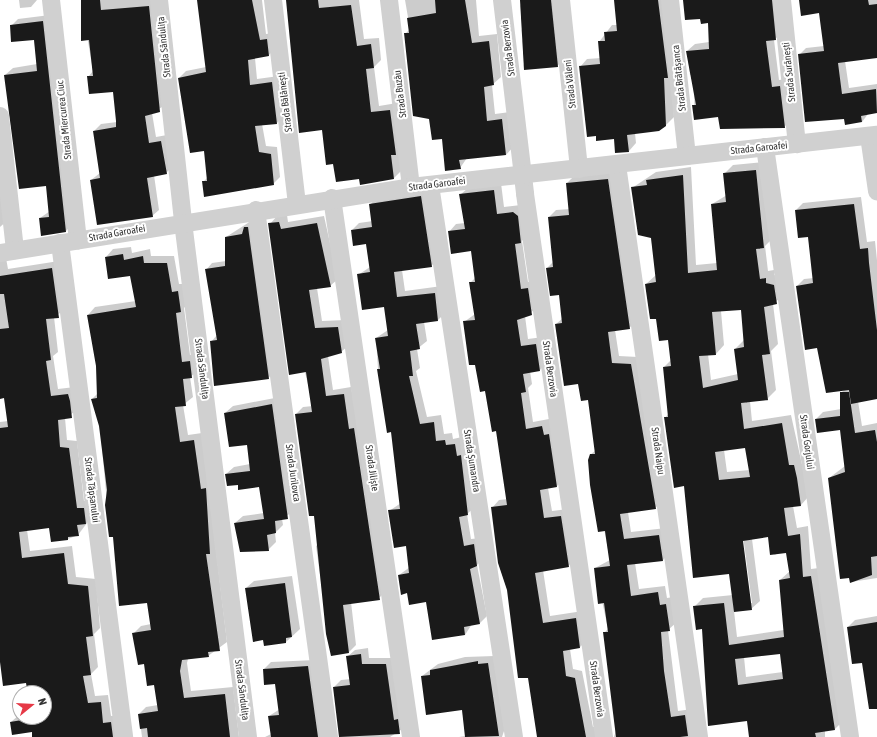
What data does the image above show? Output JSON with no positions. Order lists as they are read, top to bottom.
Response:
{
  "streets": {
    "street": [
      "Strada Săndulița",
      "Strada Berzovia",
      "Strada Surănești",
      "Strada Brătășanca",
      "Strada Văleni",
      "Strada Buzău",
      "Strada Bălănești",
      "Strada Miercurea Ciuc",
      "Strada Garoafei",
      "Strada Gorjului",
      "Strada Naipu",
      "Strada Șumandra",
      "Strada Jiliște",
      "Strada Jurilovca",
      "Strada Tăpșanului"
    ]
  },
  "crossings": [
    ["Strada Săndulița", "Strada Garoafei"],
    ["Strada Berzovia", "Strada Garoafei"],
    ["Strada Surănești", "Strada Garoafei"],
    ["Strada Brătășanca", "Strada Garoafei"],
    ["Strada Văleni", "Strada Garoafei"],
    ["Strada Buzău", "Strada Garoafei"],
    ["Strada Bălănești", "Strada Garoafei"],
    ["Strada Miercurea Ciuc", "Strada Garoafei"],
    ["Strada Garoafei", "Strada Gorjului"],
    ["Strada Garoafei", "Strada Naipu"],
    ["Strada Garoafei", "Strada Șumandra"],
    ["Strada Garoafei", "Strada Jiliște"],
    ["Strada Garoafei", "Strada Jurilovca"],
    ["Strada Garoafei", "Strada Tăpșanului"]
  ],
  "north": "right"
}
